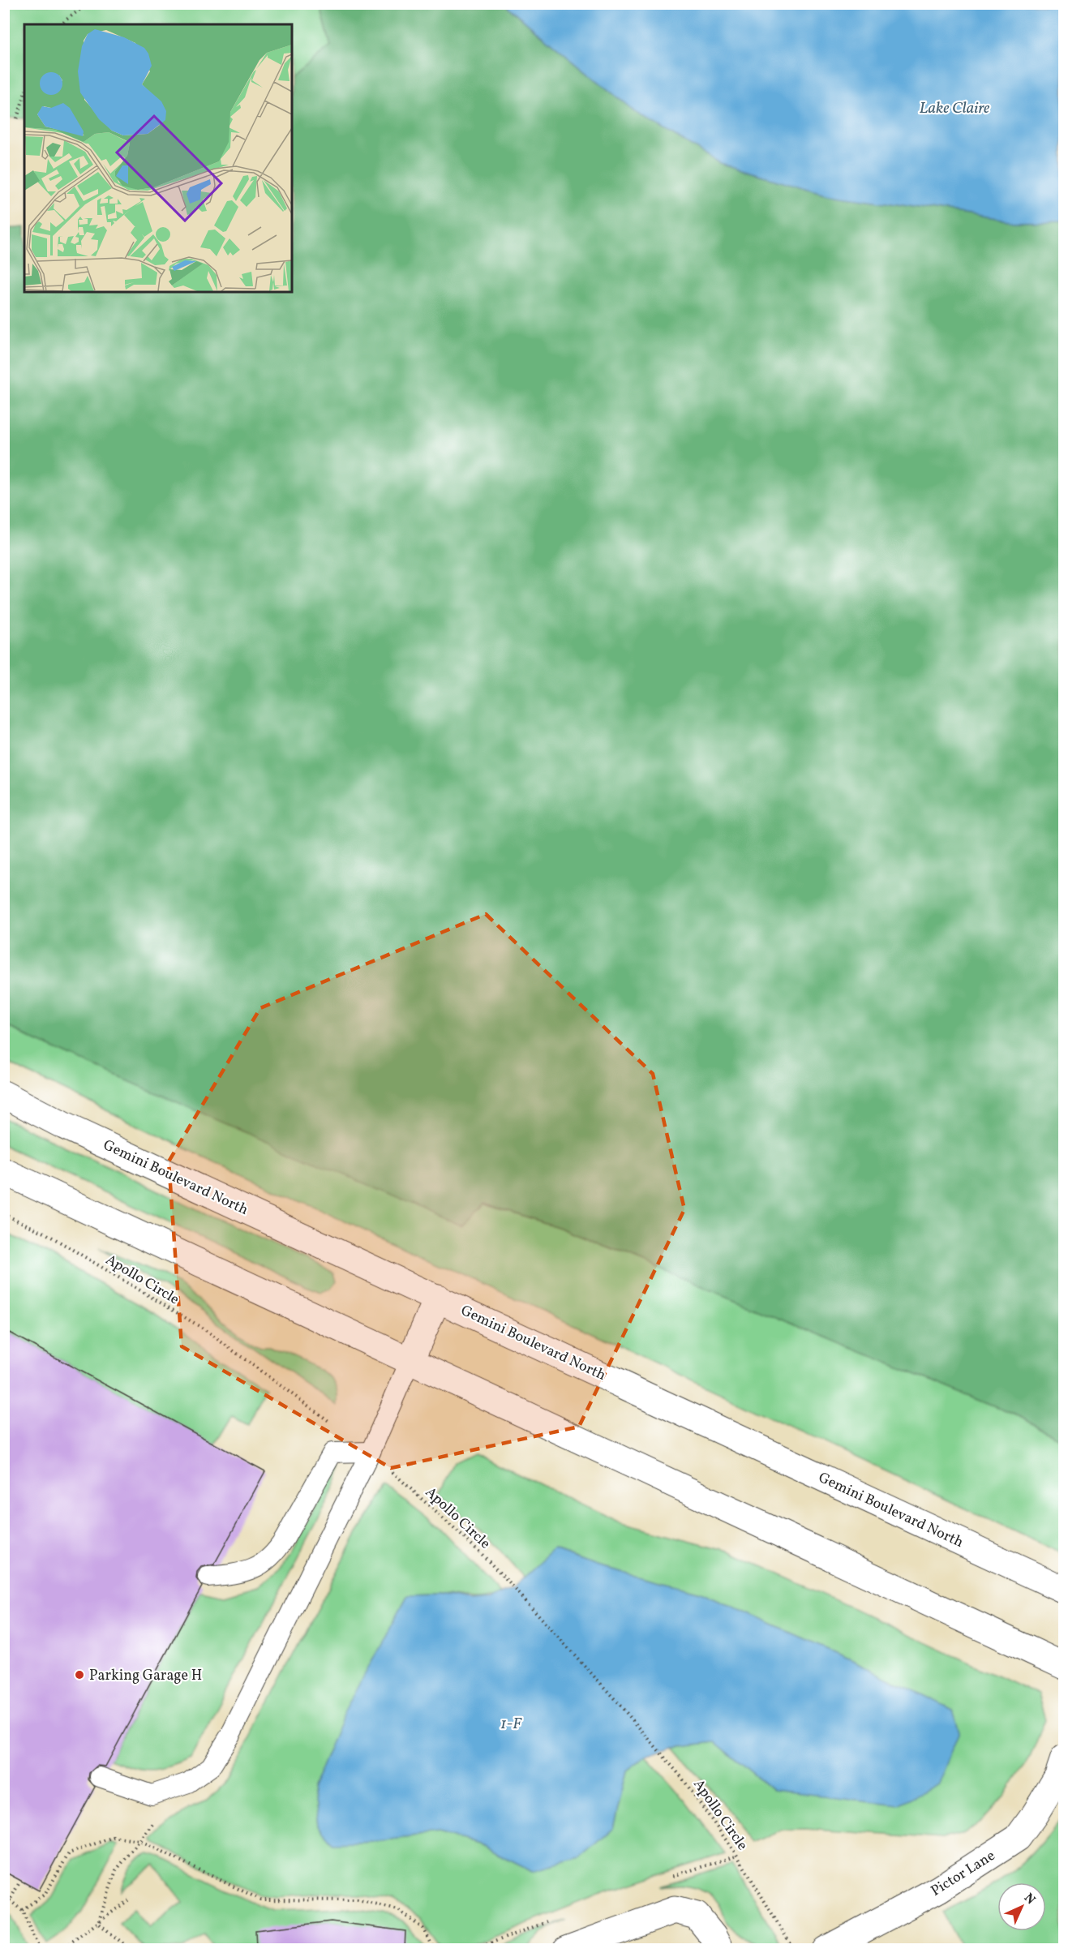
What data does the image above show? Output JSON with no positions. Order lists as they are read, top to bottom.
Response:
{
  "streets": {
    "street": ["Gemini Boulevard North", "Pictor Lane"],
    "path": ["Apollo Circle"]
  },
  "water": ["Lake Claire", "1-F"],
  "places": ["Parking Garage H"],
  "north": "top right"
}
